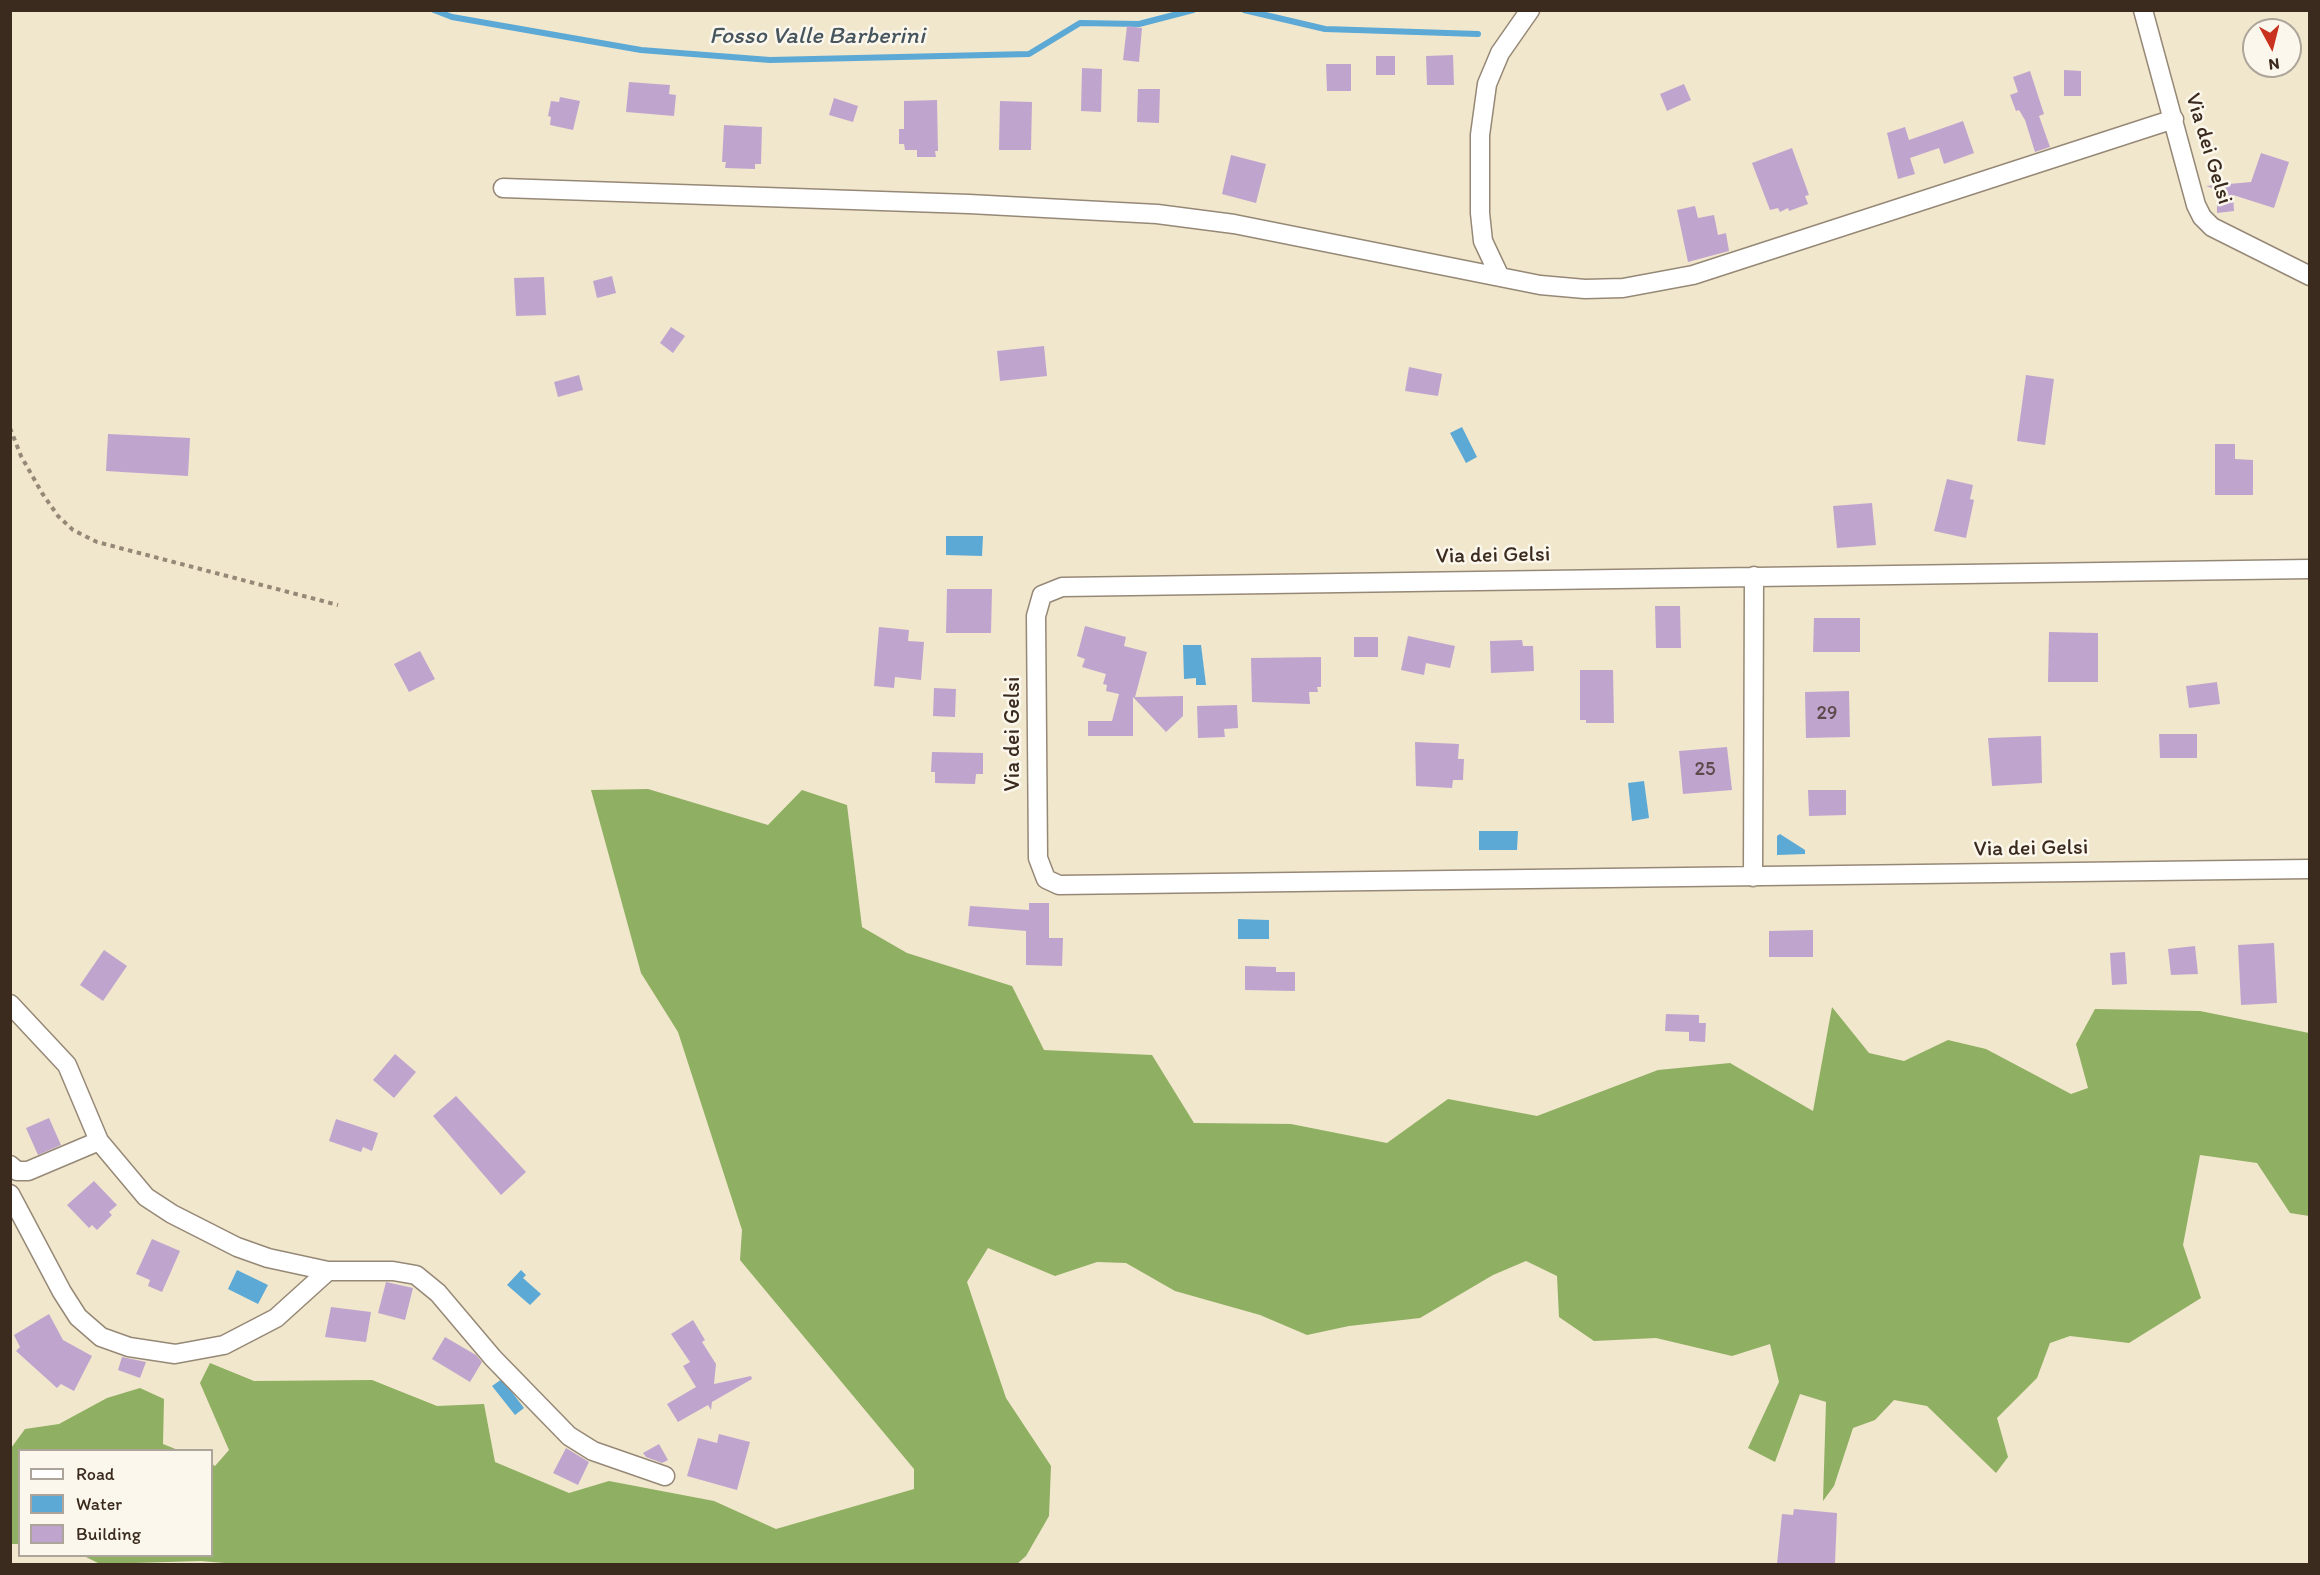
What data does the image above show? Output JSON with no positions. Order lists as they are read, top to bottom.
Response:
{
  "streets": {
    "street": ["Via dei Gelsi"]
  },
  "water": ["Fosso Valle Barberini"],
  "house_numbers": ["29", "25"],
  "legend": ["Road", "Water", "Building"],
  "north": "bottom"
}
